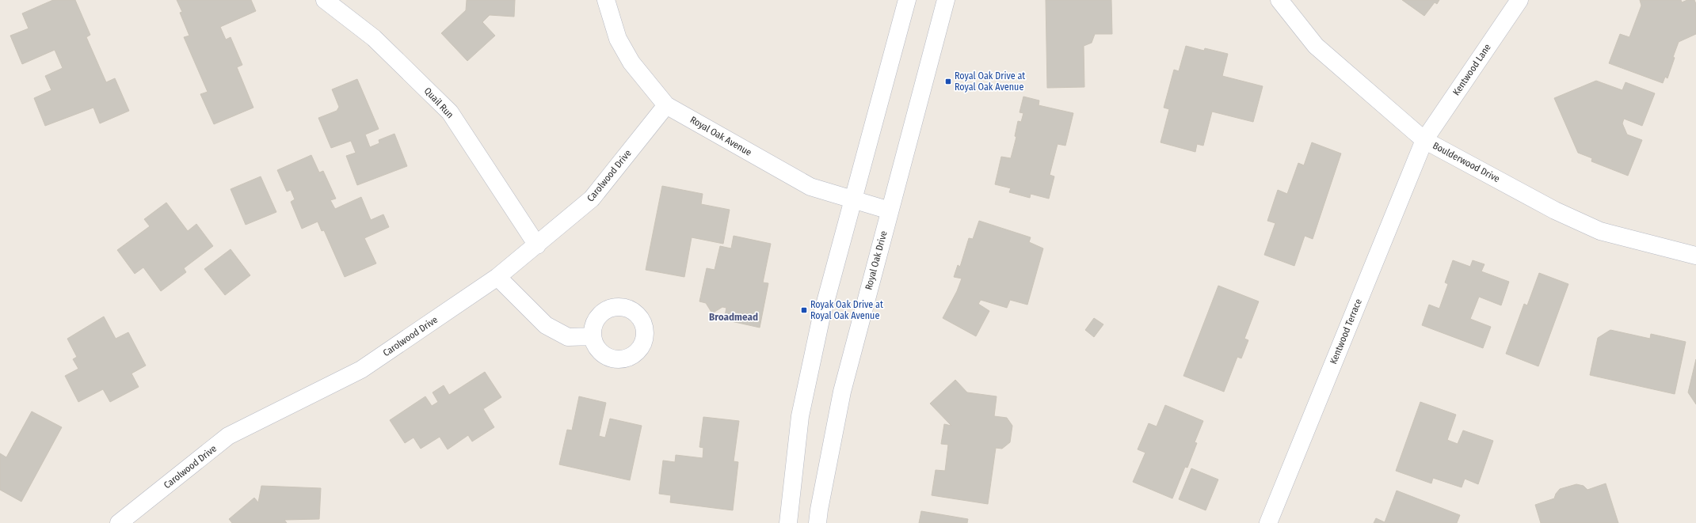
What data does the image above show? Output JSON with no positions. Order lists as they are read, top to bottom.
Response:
{
  "streets": {
    "street": [
      "Kentwood Lane",
      "Quail Run",
      "Royal Oak Avenue",
      "Boulderwood Drive",
      "Carolwood Drive",
      "Royal Oak Drive",
      "Kentwood Terrace"
    ]
  },
  "crossings": [
    ["Kentwood Lane", "Boulderwood Drive"],
    ["Kentwood Lane", "Kentwood Terrace"],
    ["Quail Run", "Carolwood Drive"],
    ["Royal Oak Avenue", "Carolwood Drive"],
    ["Royal Oak Avenue", "Royal Oak Drive"],
    ["Boulderwood Drive", "Kentwood Terrace"]
  ],
  "districts": ["Broadmead"],
  "places": {
    "transit": ["Royal Oak Drive at Royal Oak Avenue", "Royak Oak Drive at Royal Oak Avenue"]
  }
}
